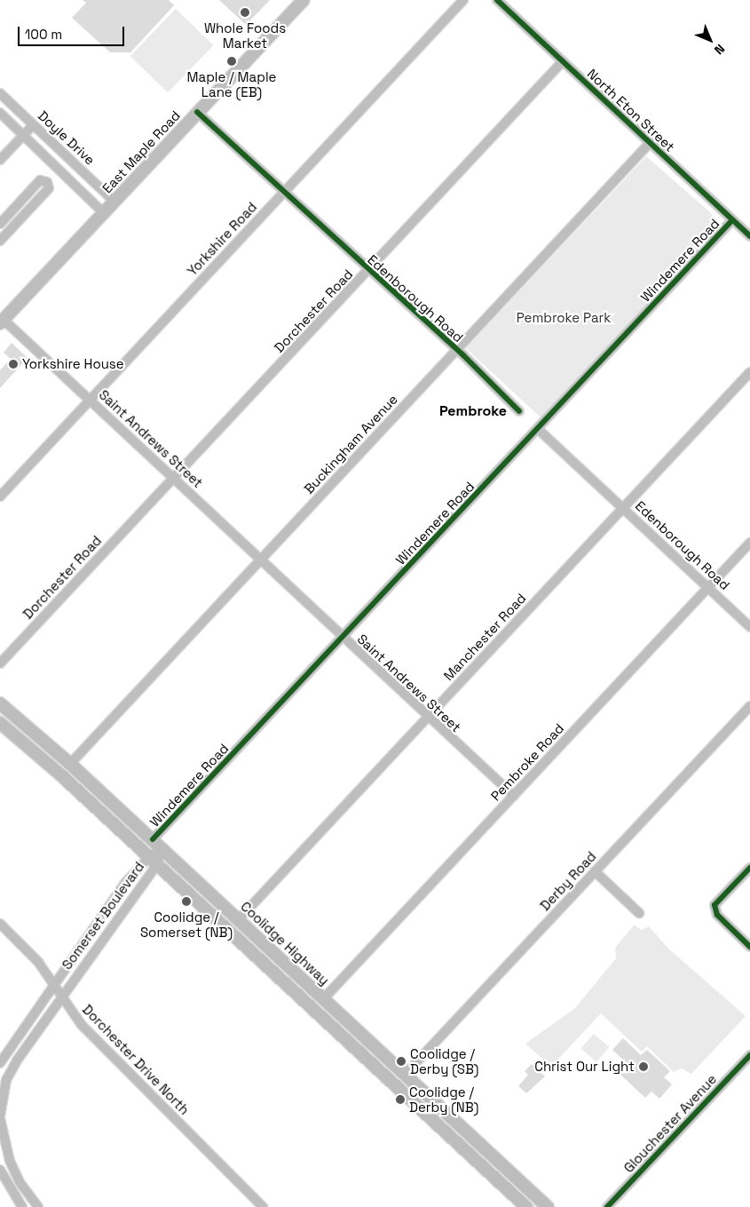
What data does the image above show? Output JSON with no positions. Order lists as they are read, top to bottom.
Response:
{
  "streets": {
    "main road": ["East Maple Road", "Coolidge Highway"],
    "street": [
      "North Eton Street",
      "Doyle Drive",
      "Yorkshire Road",
      "Windemere Road",
      "Edenborough Road",
      "Dorchester Road",
      "Saint Andrews Street",
      "Buckingham Avenue",
      "Manchester Road",
      "Pembroke Road",
      "Derby Road",
      "Somerset Boulevard",
      "Dorchester Drive North",
      "Glouchester Avenue"
    ]
  },
  "crossings": [
    ["North Eton Street", "Windemere Road"],
    ["North Eton Street", "Dorchester Road"],
    ["North Eton Street", "Buckingham Avenue"],
    ["Doyle Drive", "East Maple Road"],
    ["East Maple Road", "Edenborough Road"],
    ["East Maple Road", "Saint Andrews Street"],
    ["Yorkshire Road", "Edenborough Road"],
    ["Yorkshire Road", "Saint Andrews Street"],
    ["Windemere Road", "Edenborough Road"],
    ["Windemere Road", "Saint Andrews Street"],
    ["Windemere Road", "Somerset Boulevard"],
    ["Windemere Road", "Coolidge Highway"],
    ["Edenborough Road", "Dorchester Road"],
    ["Edenborough Road", "Buckingham Avenue"],
    ["Edenborough Road", "Manchester Road"],
    ["Edenborough Road", "Pembroke Road"],
    ["Dorchester Road", "Saint Andrews Street"],
    ["Saint Andrews Street", "Buckingham Avenue"],
    ["Saint Andrews Street", "Manchester Road"],
    ["Saint Andrews Street", "Pembroke Road"],
    ["Buckingham Avenue", "Coolidge Highway"],
    ["Manchester Road", "Coolidge Highway"],
    ["Pembroke Road", "Coolidge Highway"],
    ["Derby Road", "Coolidge Highway"],
    ["Somerset Boulevard", "Coolidge Highway"],
    ["Somerset Boulevard", "Dorchester Drive North"]
  ],
  "districts": ["Pembroke"],
  "parks": ["Pembroke Park"],
  "places": [
    "Whole Foods Market",
    "Maple / Maple Lane (EB)",
    "Yorkshire House",
    "Coolidge / Somerset (NB)",
    "Coolidge / Derby (SB)",
    "Christ Our Light",
    "Coolidge / Derby (NB)"
  ],
  "scale_bar": "100 m",
  "north": "bottom right"
}
